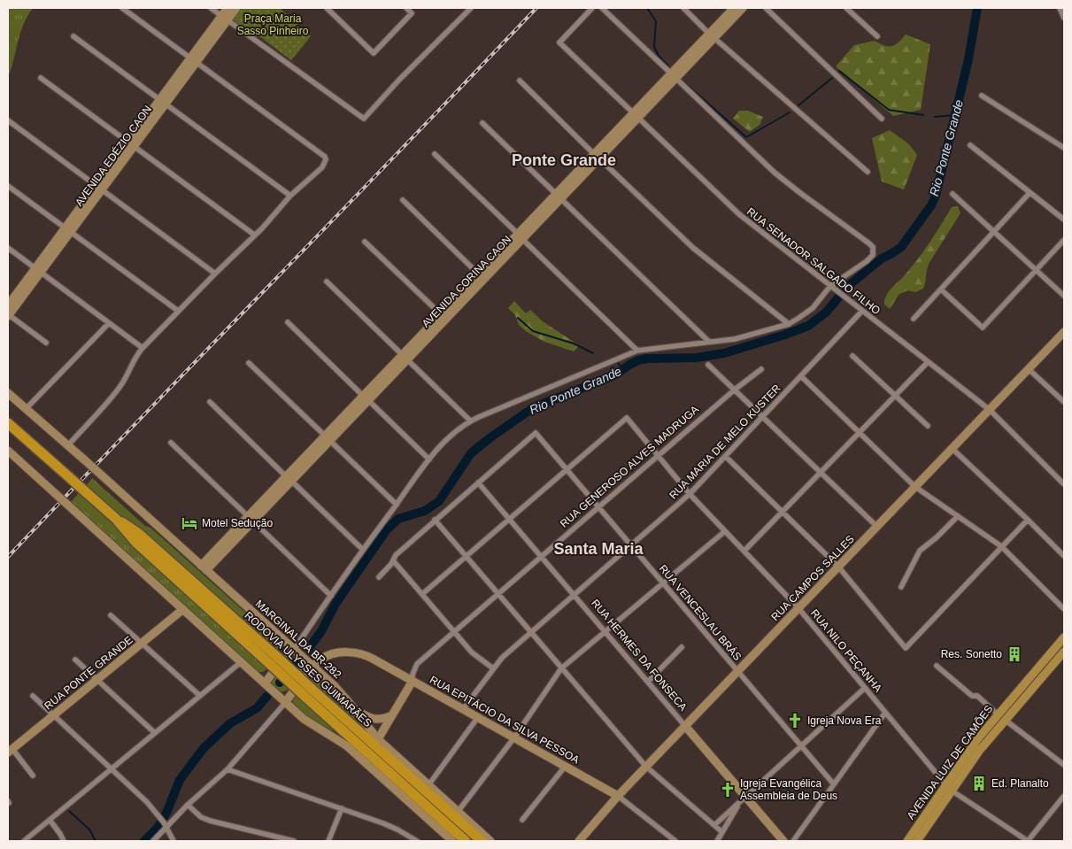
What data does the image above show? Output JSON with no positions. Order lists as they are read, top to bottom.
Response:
{
  "streets": {
    "highway": ["RODOVIA ULYSSES GUIMARÃES"],
    "main road": [
      "AVENIDA EDÉZIO CAON",
      "AVENIDA CORINA CAON",
      "RUA GENEROSO ALVES MADRUGA",
      "RUA CAMPOS SALLES",
      "MARGINAL DA BR-282",
      "RUA HERMES DA FONSECA",
      "RUA PONTE GRANDE",
      "RUA EPITÁCIO DA SILVA PESSOA",
      "AVENIDA LUIZ DE CAMÕES"
    ],
    "street": [
      "RUA SENADOR SALGADO FILHO",
      "RUA MARIA DE MELO KUSTER",
      "RUA VENCESLAU BRÁS",
      "RUA NILO PEÇANHA"
    ]
  },
  "crossings": [
    ["RUA SENADOR SALGADO FILHO", "AVENIDA CORINA CAON"],
    ["RUA SENADOR SALGADO FILHO", "RUA MARIA DE MELO KUSTER"],
    ["RUA SENADOR SALGADO FILHO", "RUA CAMPOS SALLES"],
    ["AVENIDA CORINA CAON", "MARGINAL DA BR-282"],
    ["RUA MARIA DE MELO KUSTER", "RUA VENCESLAU BRÁS"],
    ["RUA MARIA DE MELO KUSTER", "RUA NILO PEÇANHA"],
    ["RUA MARIA DE MELO KUSTER", "RUA HERMES DA FONSECA"],
    ["RUA MARIA DE MELO KUSTER", "RUA EPITÁCIO DA SILVA PESSOA"],
    ["RUA GENEROSO ALVES MADRUGA", "RUA VENCESLAU BRÁS"],
    ["RUA GENEROSO ALVES MADRUGA", "MARGINAL DA BR-282"],
    ["RUA GENEROSO ALVES MADRUGA", "RUA NILO PEÇANHA"],
    ["RUA GENEROSO ALVES MADRUGA", "RUA HERMES DA FONSECA"],
    ["RUA GENEROSO ALVES MADRUGA", "RUA EPITÁCIO DA SILVA PESSOA"],
    ["RUA CAMPOS SALLES", "RUA VENCESLAU BRÁS"],
    ["RUA CAMPOS SALLES", "RUA NILO PEÇANHA"],
    ["RUA CAMPOS SALLES", "RUA HERMES DA FONSECA"],
    ["RUA CAMPOS SALLES", "RUA EPITÁCIO DA SILVA PESSOA"],
    ["RUA VENCESLAU BRÁS", "RUA NILO PEÇANHA"],
    ["RUA VENCESLAU BRÁS", "RUA HERMES DA FONSECA"],
    ["MARGINAL DA BR-282", "RUA EPITÁCIO DA SILVA PESSOA"],
    ["RUA NILO PEÇANHA", "AVENIDA LUIZ DE CAMÕES"]
  ],
  "districts": ["Ponte Grande", "Santa Maria"],
  "water": ["Rio Ponte Grande"],
  "parks": ["Praça Maria Sasso Pinheiro"],
  "places": {
    "hotel": ["Motel Sedução"],
    "building": ["Res. Sonetto", "Ed. Planalto"],
    "church": ["Igreja Nova Era", "Igreja Evangélica Assembleia de Deus"]
  }
}
